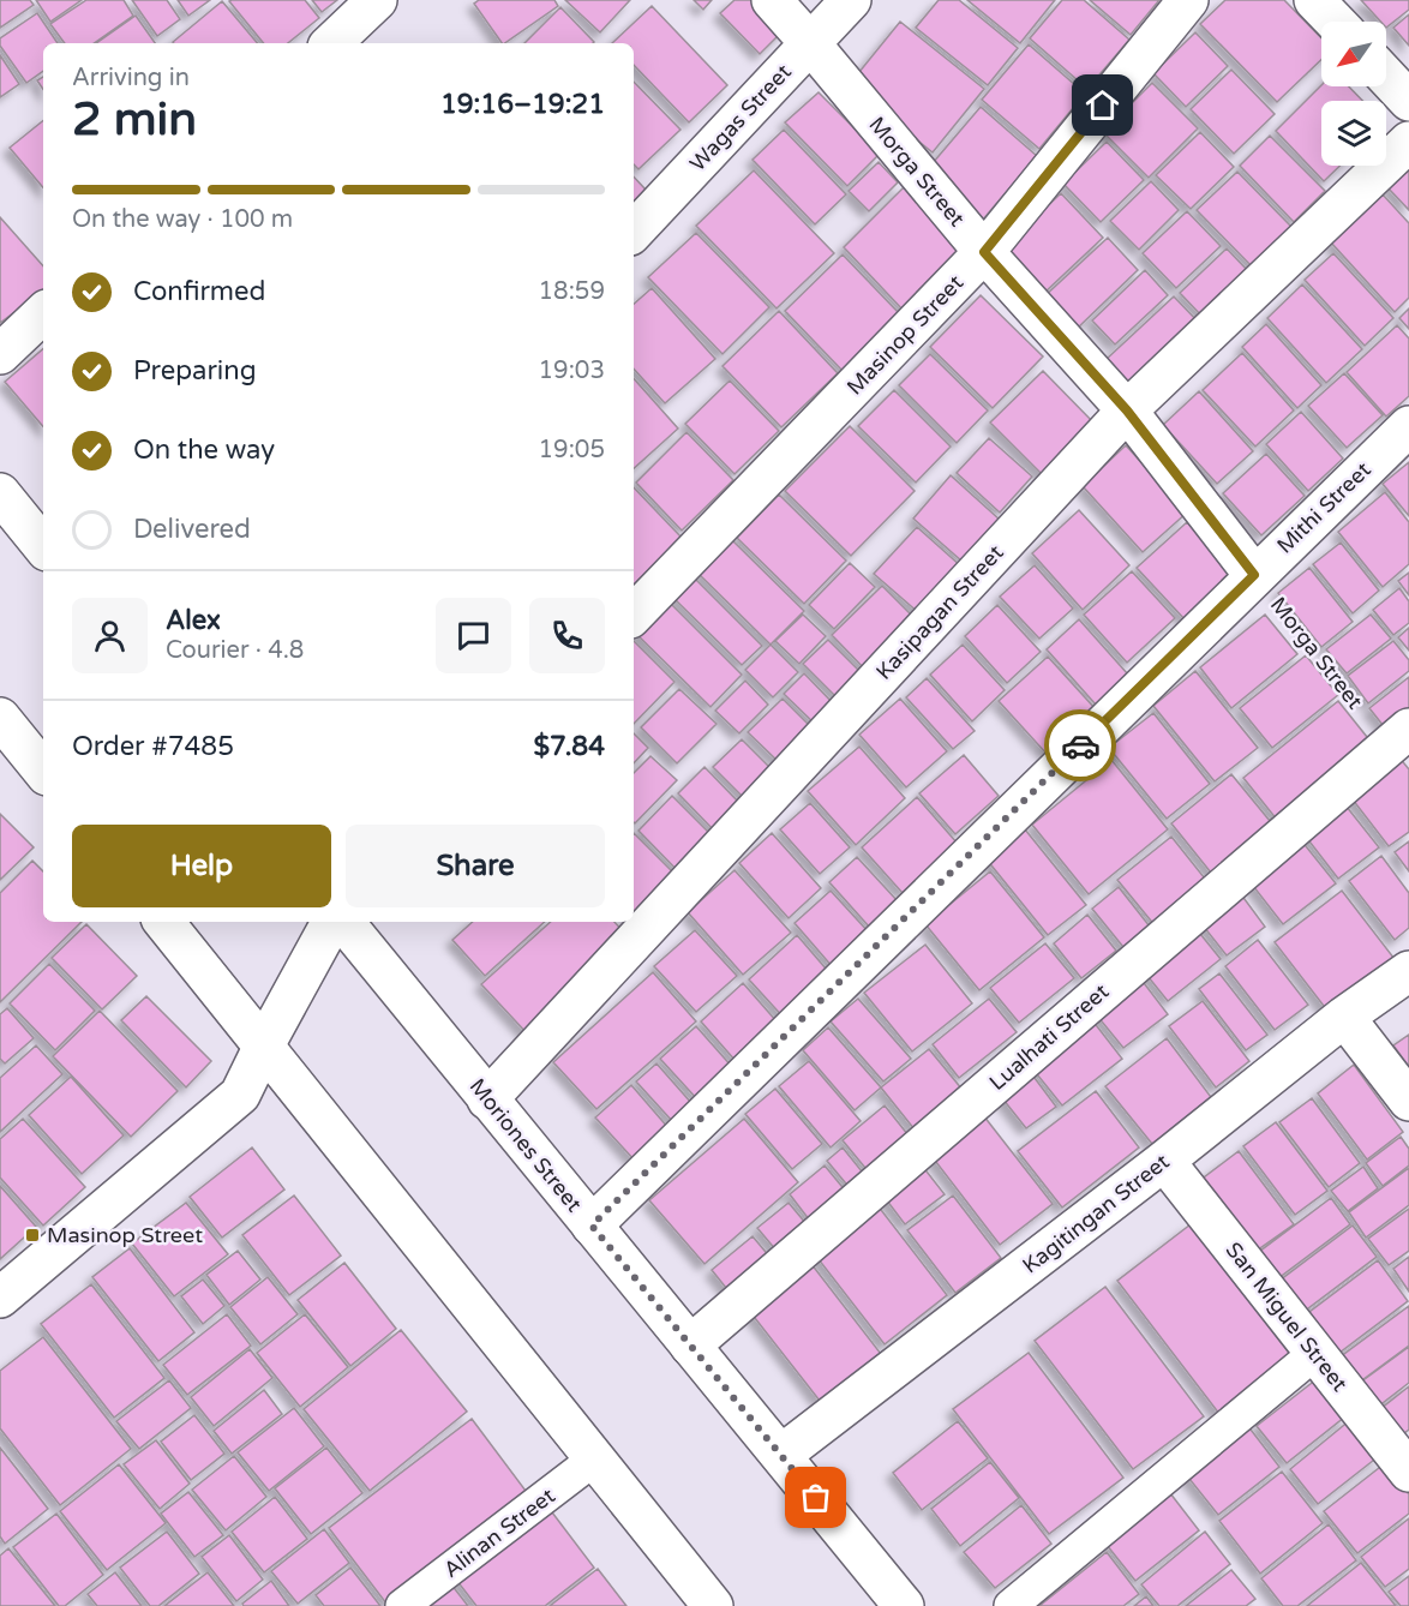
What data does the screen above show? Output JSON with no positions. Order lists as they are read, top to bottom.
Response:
{
  "streets": {
    "street": [
      "Wagas Street",
      "Morga Street",
      "Masinop Street",
      "Mithi Street",
      "Kasipagan Street",
      "Lualhati Street",
      "Moriones Street",
      "Kagitingan Street",
      "San Miguel Street"
    ],
    "lane": ["Alinan Street"]
  },
  "crossings": [
    ["Wagas Street", "Morga Street"],
    ["Morga Street", "Masinop Street"],
    ["Morga Street", "Mithi Street"],
    ["Morga Street", "Kasipagan Street"],
    ["Morga Street", "Lualhati Street"],
    ["Mithi Street", "Moriones Street"],
    ["Kasipagan Street", "Moriones Street"],
    ["Lualhati Street", "Moriones Street"],
    ["Moriones Street", "Kagitingan Street"],
    ["Kagitingan Street", "San Miguel Street"]
  ],
  "places": {
    "transit": ["Masinop Street"]
  },
  "north": "bottom left",
  "page": {
    "heading": ["2 min", "Arriving in", "19:16–19:21"],
    "panel": [
      "Alex",
      "Courier · 4.8",
      "Order #7485",
      "$7.84"
    ],
    "bar": "On the way · 100 m",
    "list": [
      ["Confirmed", "18:59"],
      ["Preparing", "19:03"],
      ["On the way", "19:05"],
      "Delivered"
    ],
    "buttons": ["Help", "Share"]
  }
}
